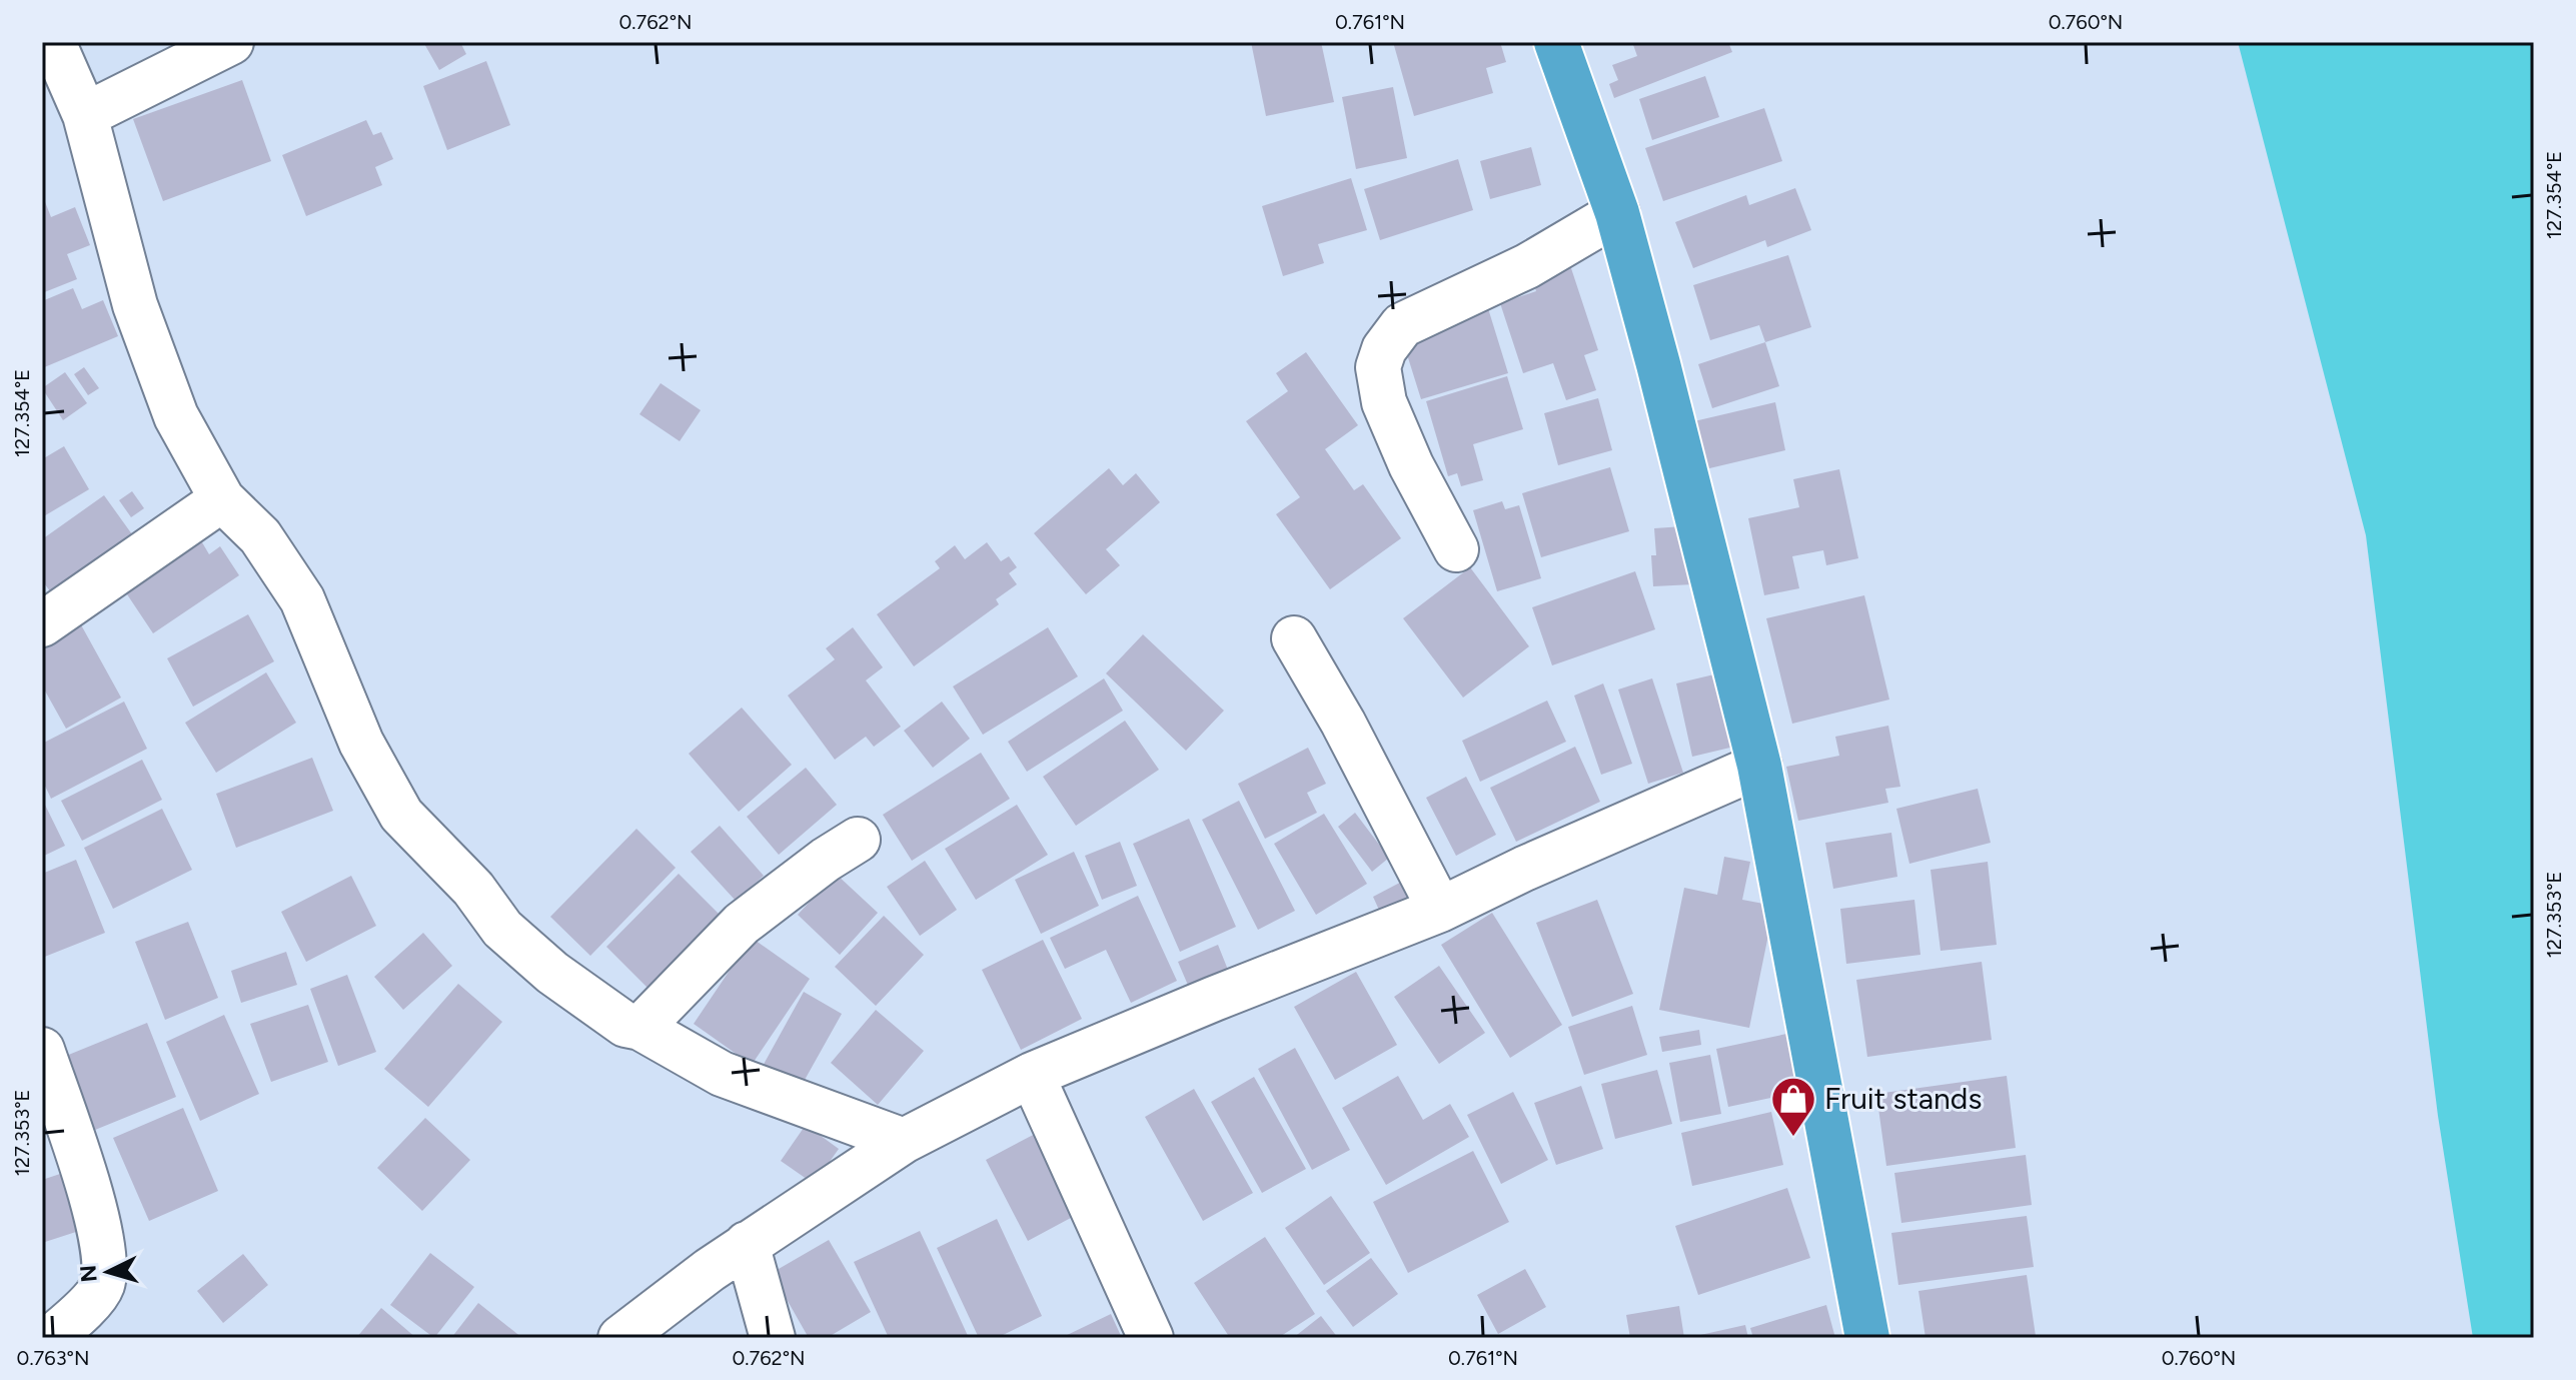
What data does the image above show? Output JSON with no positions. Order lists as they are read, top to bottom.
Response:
{
  "places": {
    "shop": ["Fruit stands"]
  },
  "north": "left",
  "coordinates": [
    "0.762°N",
    "0.761°N",
    "0.760°N",
    "127.354°E",
    "127.353°E",
    "0.763°N"
  ]
}
